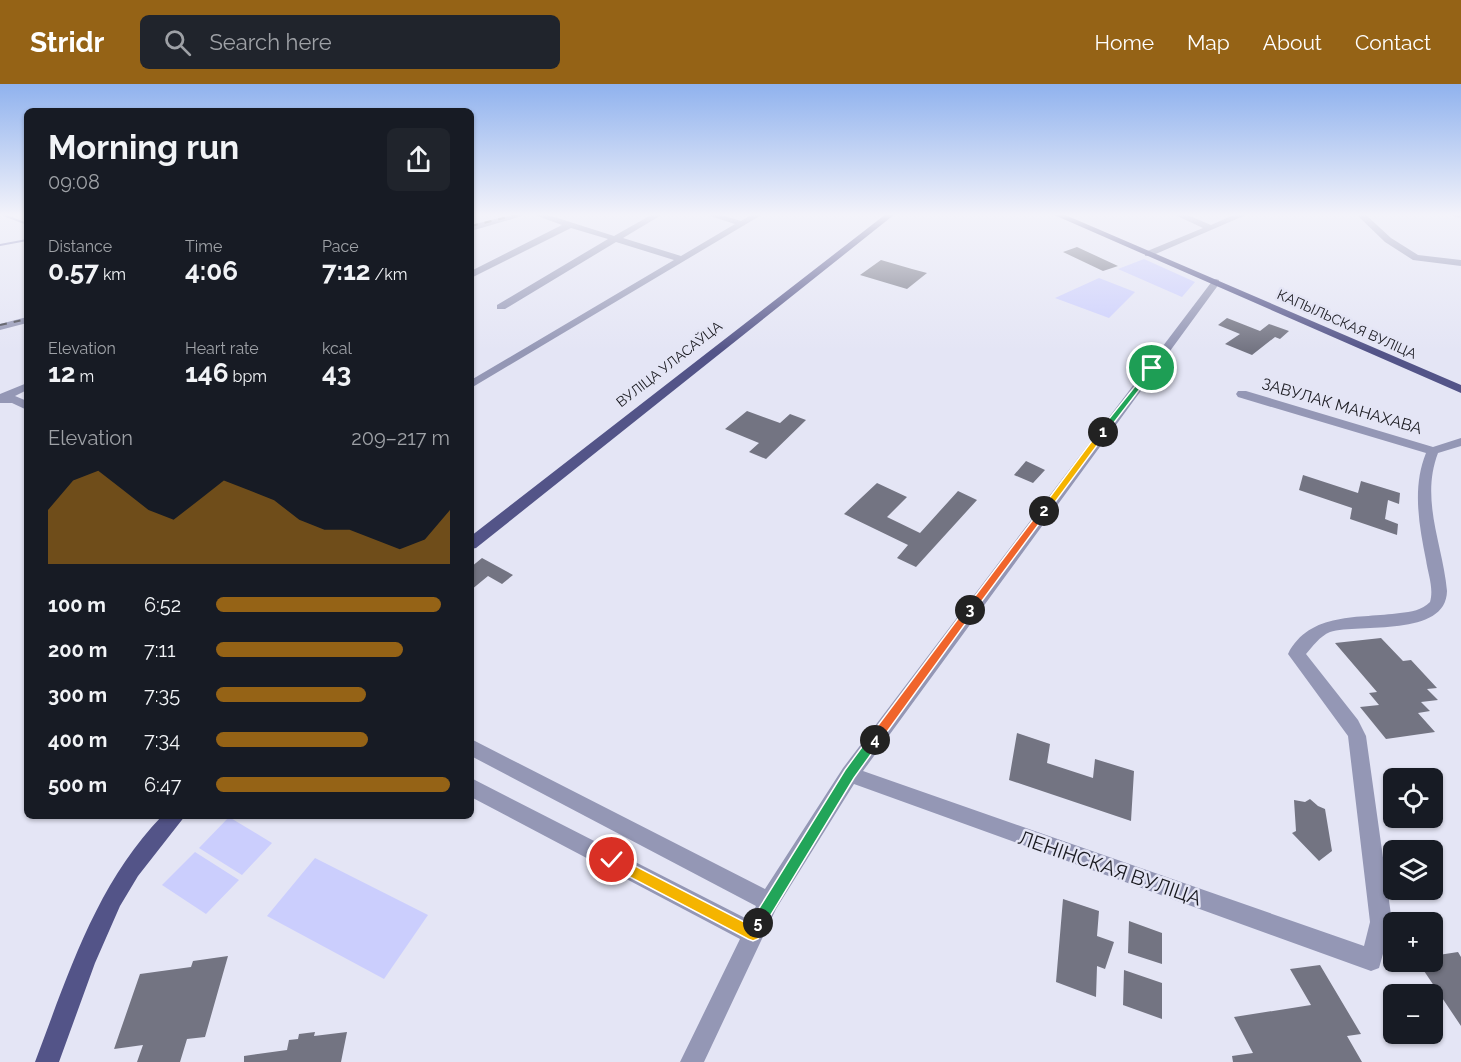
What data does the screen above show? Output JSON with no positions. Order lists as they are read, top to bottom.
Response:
{
  "streets": {
    "main road": ["КАПЫЛЬСКАЯ ВУЛІЦА", "ВУЛІЦА УЛАСАЎЦА"],
    "street": ["ЗАВУЛАК МАНАХАВА", "ЛЕНІНСКАЯ ВУЛІЦА"]
  },
  "crossings": [
    ["ЗАВУЛАК МАНАХАВА", "ЛЕНІНСКАЯ ВУЛІЦА"]
  ],
  "page": {
    "header": "Stridr",
    "search": "Search here",
    "nav": [
      "Home",
      "Map",
      "About",
      "Contact"
    ],
    "heading": ["Morning run", "09:08"],
    "stats": [
      ["Distance", "0.57 km"],
      ["Time", "4:06"],
      ["Pace", "7:12 /km"],
      ["Elevation", "12 m"],
      ["Heart rate", "146 bpm"],
      ["kcal", "43"]
    ],
    "chart": ["Elevation", "209–217 m"],
    "pins": [
      "1",
      "2",
      "3",
      "4",
      "5"
    ],
    "list": [
      {
        "name": "100 m",
        "note": "6:52"
      },
      {
        "name": "200 m",
        "note": "7:11"
      },
      {
        "name": "300 m",
        "note": "7:35"
      },
      {
        "name": "400 m",
        "note": "7:34"
      },
      {
        "name": "500 m",
        "note": "6:47"
      }
    ],
    "map_buttons": ["+", "−"]
  }
}
